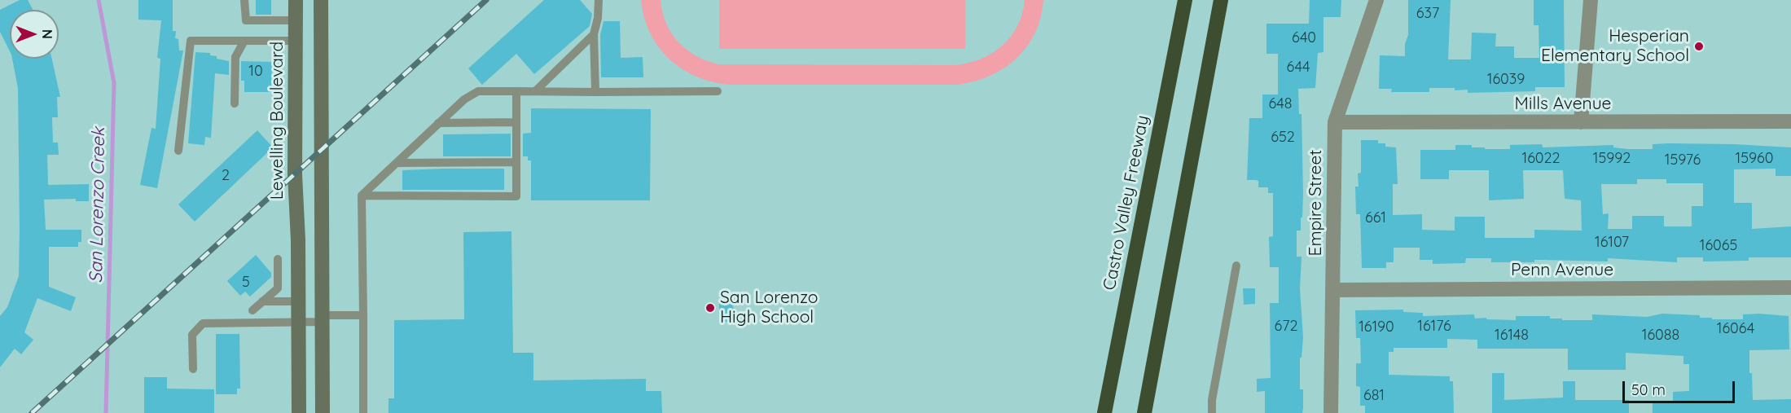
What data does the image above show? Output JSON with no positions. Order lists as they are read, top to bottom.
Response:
{
  "streets": {
    "highway": ["Castro Valley Freeway"],
    "main road": ["Lewelling Boulevard"],
    "street": ["Mills Avenue", "Empire Street", "Penn Avenue"]
  },
  "crossings": [
    ["Mills Avenue", "Empire Street"],
    ["Empire Street", "Penn Avenue"]
  ],
  "water": ["San Lorenzo Creek"],
  "places": ["Hesperian Elementary School", "San Lorenzo High School"],
  "house_numbers": [
    "637",
    "640",
    "644",
    "10",
    "16039",
    "648",
    "652",
    "16022",
    "15992",
    "15960",
    "15976",
    "2",
    "661",
    "16107",
    "16065",
    "5",
    "672",
    "16176",
    "16190",
    "16064",
    "16148",
    "16088",
    "681"
  ],
  "scale_bar": "50 m",
  "north": "right"
}
